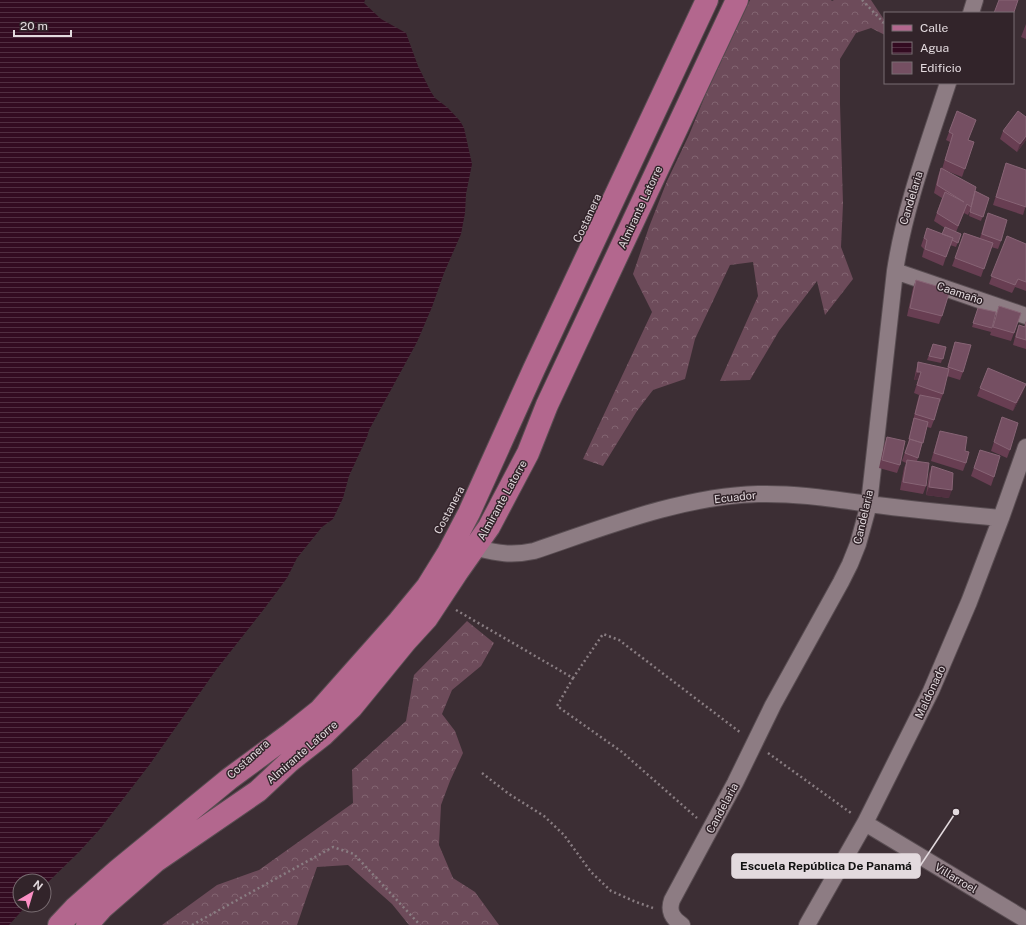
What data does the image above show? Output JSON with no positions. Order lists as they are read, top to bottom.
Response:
{
  "streets": {
    "main road": ["Almirante Latorre"],
    "street": [
      "Candelaria",
      "Caamaño",
      "Ecuador",
      "Maldonado",
      "Villarroel"
    ]
  },
  "crossings": [
    ["Candelaria", "Caamaño"],
    ["Candelaria", "Ecuador"],
    ["Almirante Latorre", "Ecuador"],
    ["Ecuador", "Maldonado"],
    ["Maldonado", "Villarroel"]
  ],
  "places": ["Escuela República De Panamá"],
  "legend": ["Calle", "Agua", "Edificio"],
  "scale_bar": "20 m",
  "north": "top right"
}
